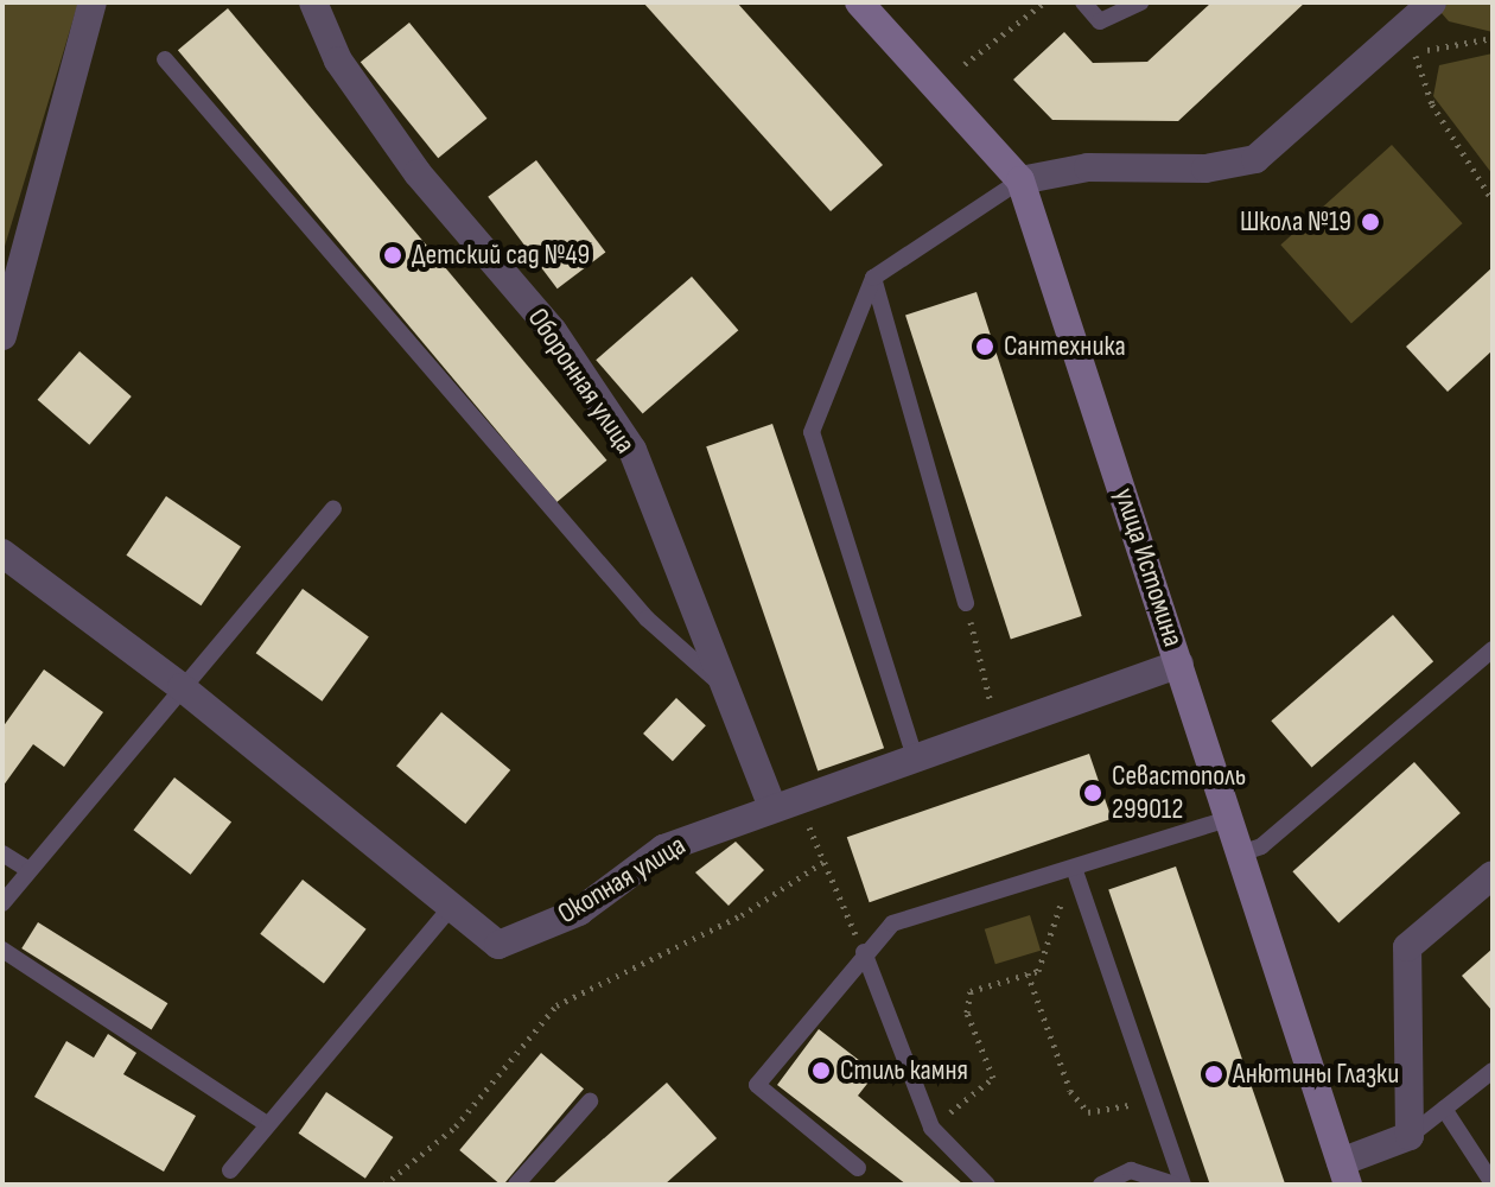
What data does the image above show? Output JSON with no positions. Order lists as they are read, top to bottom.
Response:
{
  "streets": {
    "main road": ["улица Истомина"],
    "street": ["Оборонная улица", "Окопная улица"]
  },
  "crossings": [
    ["Оборонная улица", "Окопная улица"],
    ["улица Истомина", "Окопная улица"]
  ],
  "places": [
    "Школа №19",
    "Детский сад №49",
    "Сантехника",
    "Севастополь 299012",
    "Стиль камня",
    "Анютины Глазки"
  ]
}
